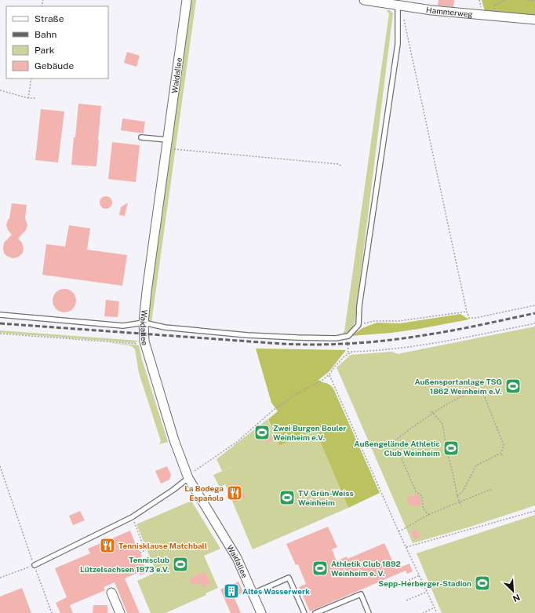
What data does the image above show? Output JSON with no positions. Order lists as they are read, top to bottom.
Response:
{
  "streets": {
    "street": ["Hammerweg", "Waidallee"]
  },
  "places": {
    "sports": [
      "Außensportanlage TSG 1862 Weinheim e.V.",
      "Zwei Burgen Bouler Weinheim e.V.",
      "Außengelände Athletic Club Weinheim",
      "TV Grün-Weiss Weinheim",
      "Tennisclub Lützelsachsen 1973 e.V.",
      "Athletik Club 1892 Weinheim e. V.",
      "Sepp-Herberger-Stadion"
    ],
    "restaurant": ["La Bodega Española", "Tennisklause Matchball"],
    "building": ["Altes Wasserwerk"]
  },
  "legend": [
    "Straße",
    "Bahn",
    "Park",
    "Gebäude"
  ],
  "north": "bottom right"
}
